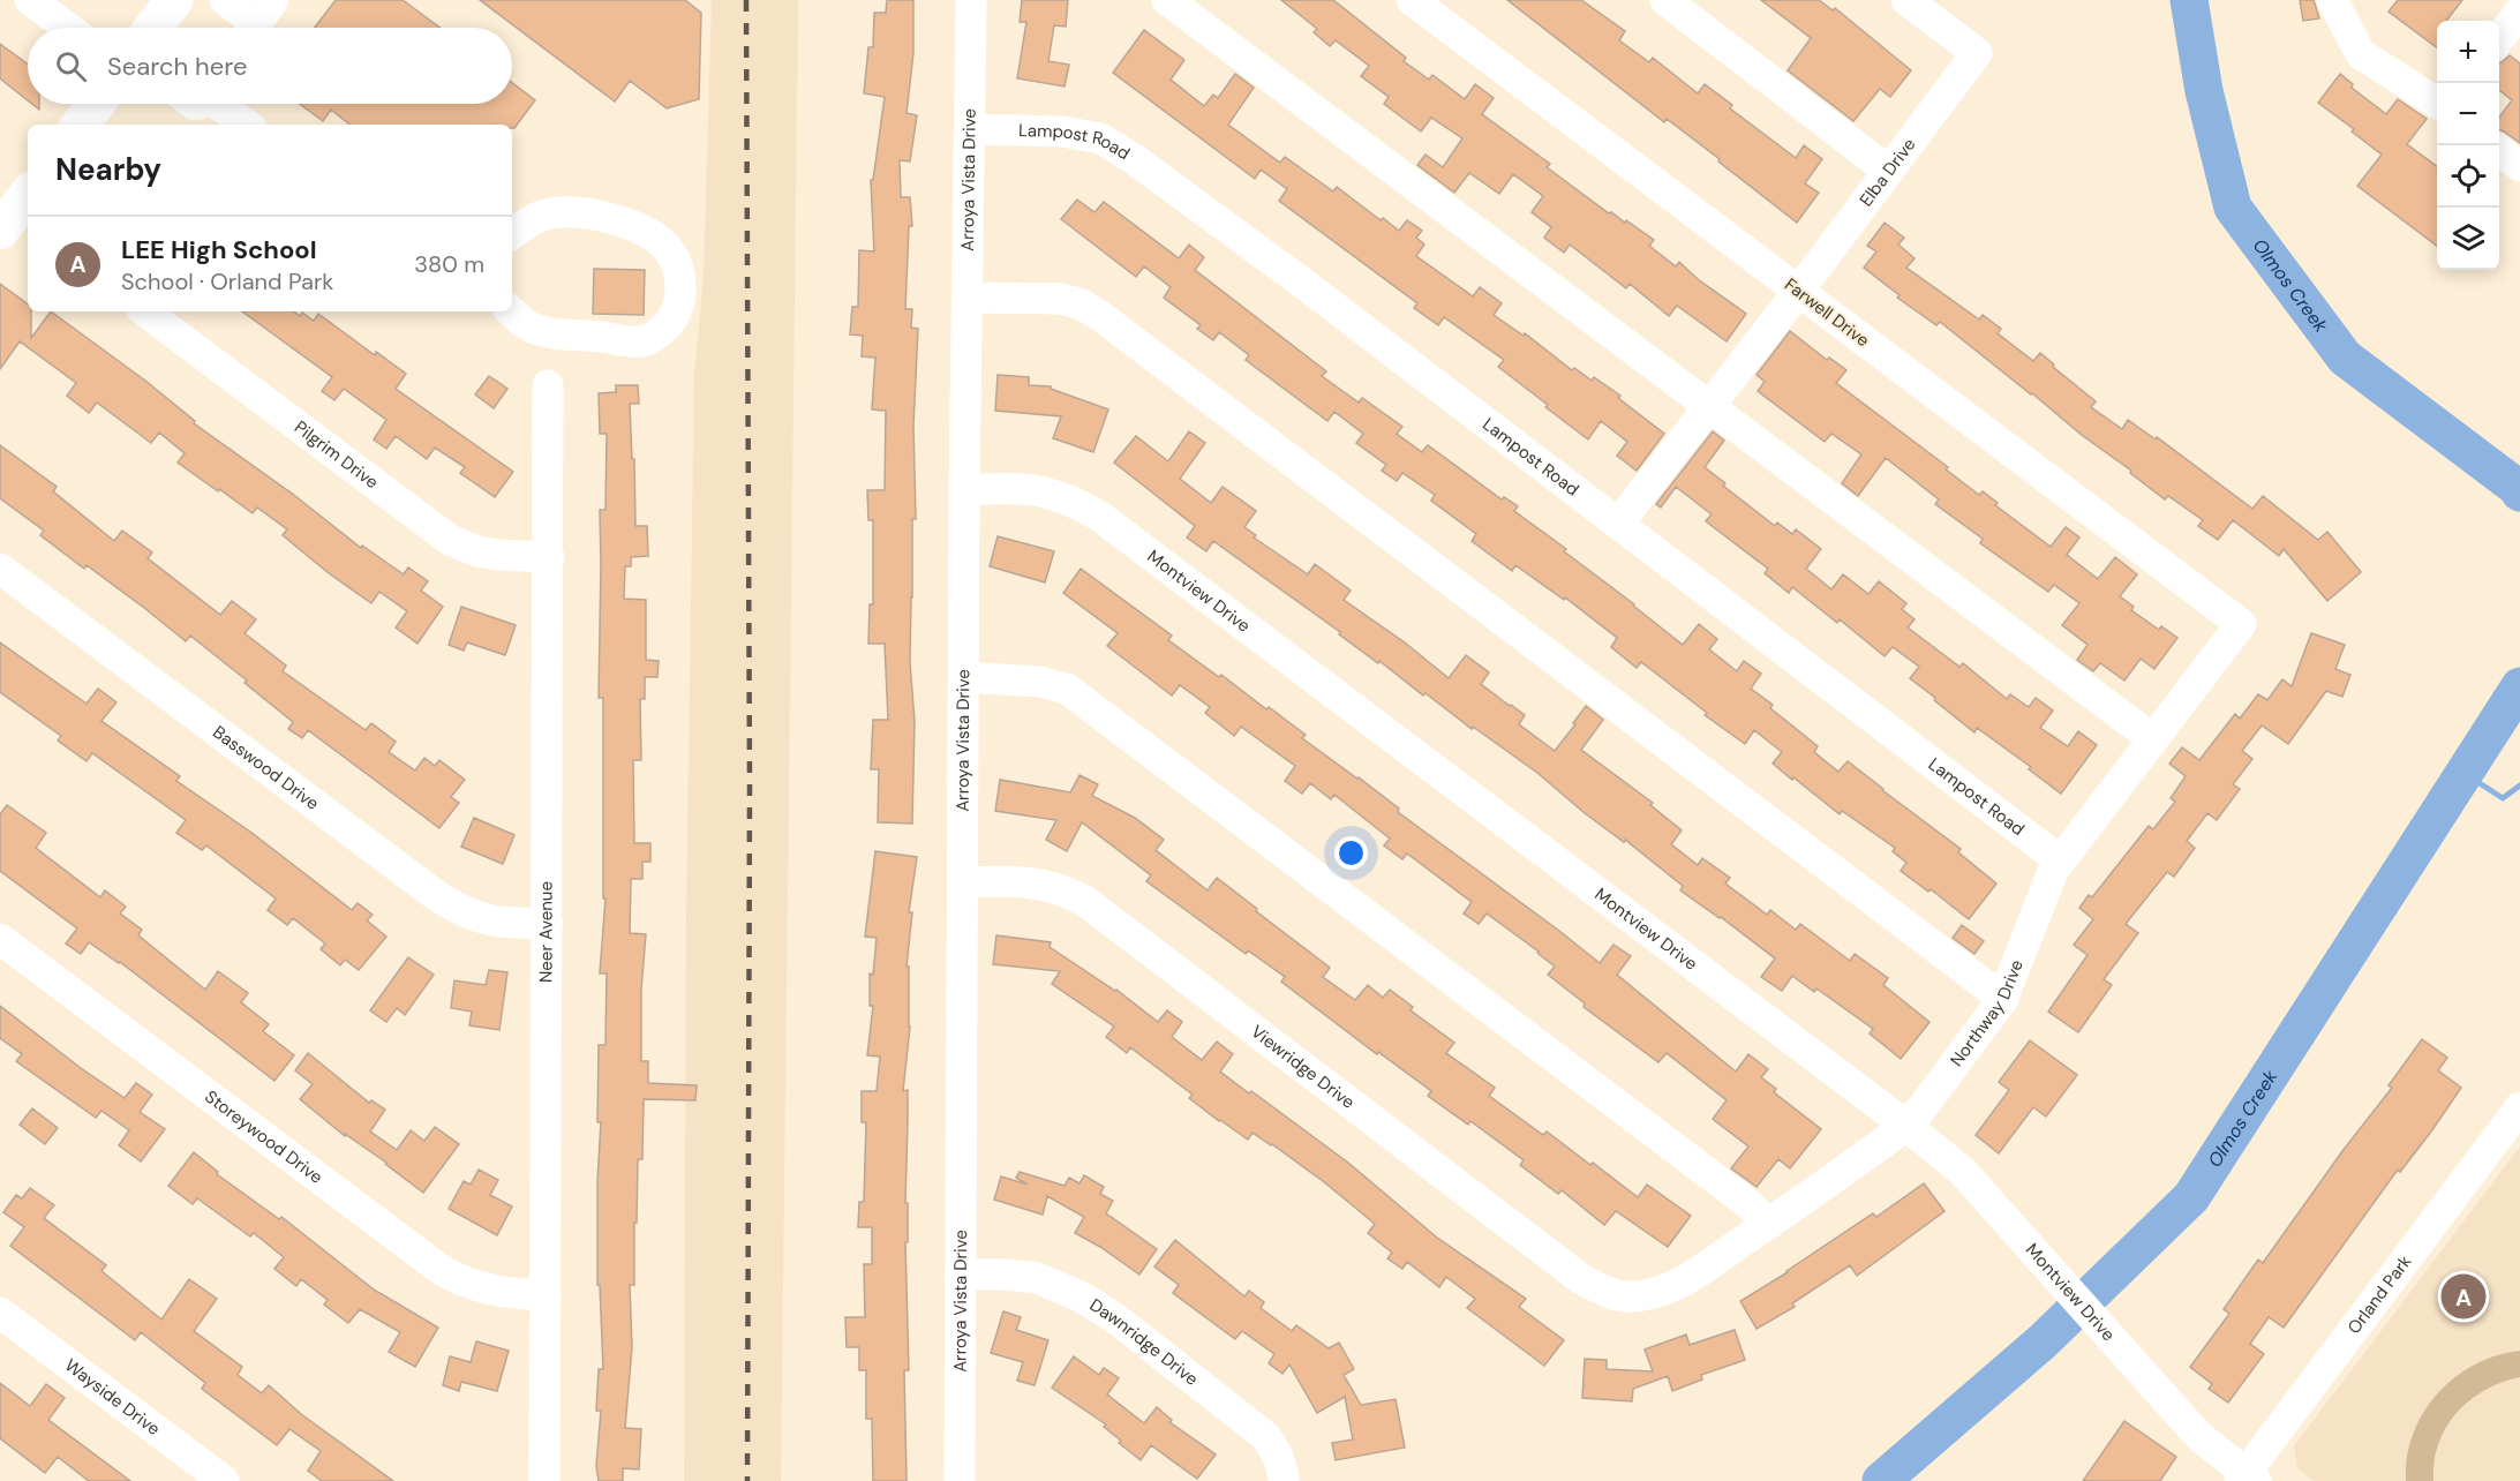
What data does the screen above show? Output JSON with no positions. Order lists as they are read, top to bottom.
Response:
{
  "streets": {
    "street": [
      "Lampost Road",
      "Elba Drive",
      "Arroya Vista Drive",
      "Farwell Drive",
      "Pilgrim Drive",
      "Montview Drive",
      "Basswood Drive",
      "Neer Avenue",
      "Northway Drive",
      "Viewridge Drive",
      "Storeywood Drive",
      "Orland Park",
      "Dawnridge Drive",
      "Wayside Drive"
    ]
  },
  "crossings": [
    ["Lampost Road", "Elba Drive"],
    ["Lampost Road", "Arroya Vista Drive"],
    ["Lampost Road", "Northway Drive"],
    ["Elba Drive", "Farwell Drive"],
    ["Arroya Vista Drive", "Montview Drive"],
    ["Arroya Vista Drive", "Viewridge Drive"],
    ["Arroya Vista Drive", "Dawnridge Drive"],
    ["Farwell Drive", "Northway Drive"],
    ["Pilgrim Drive", "Neer Avenue"],
    ["Montview Drive", "Northway Drive"],
    ["Montview Drive", "Orland Park"],
    ["Basswood Drive", "Neer Avenue"],
    ["Neer Avenue", "Storeywood Drive"],
    ["Northway Drive", "Viewridge Drive"]
  ],
  "water": ["Olmos Creek"],
  "page": {
    "map_buttons": ["+", "−"],
    "search": "Search here",
    "heading": "Nearby",
    "list": [
      {
        "mark": "A",
        "name": "LEE High School",
        "note": "School · Orland Park",
        "value": "380 m"
      }
    ],
    "pins": "A"
  }
}
